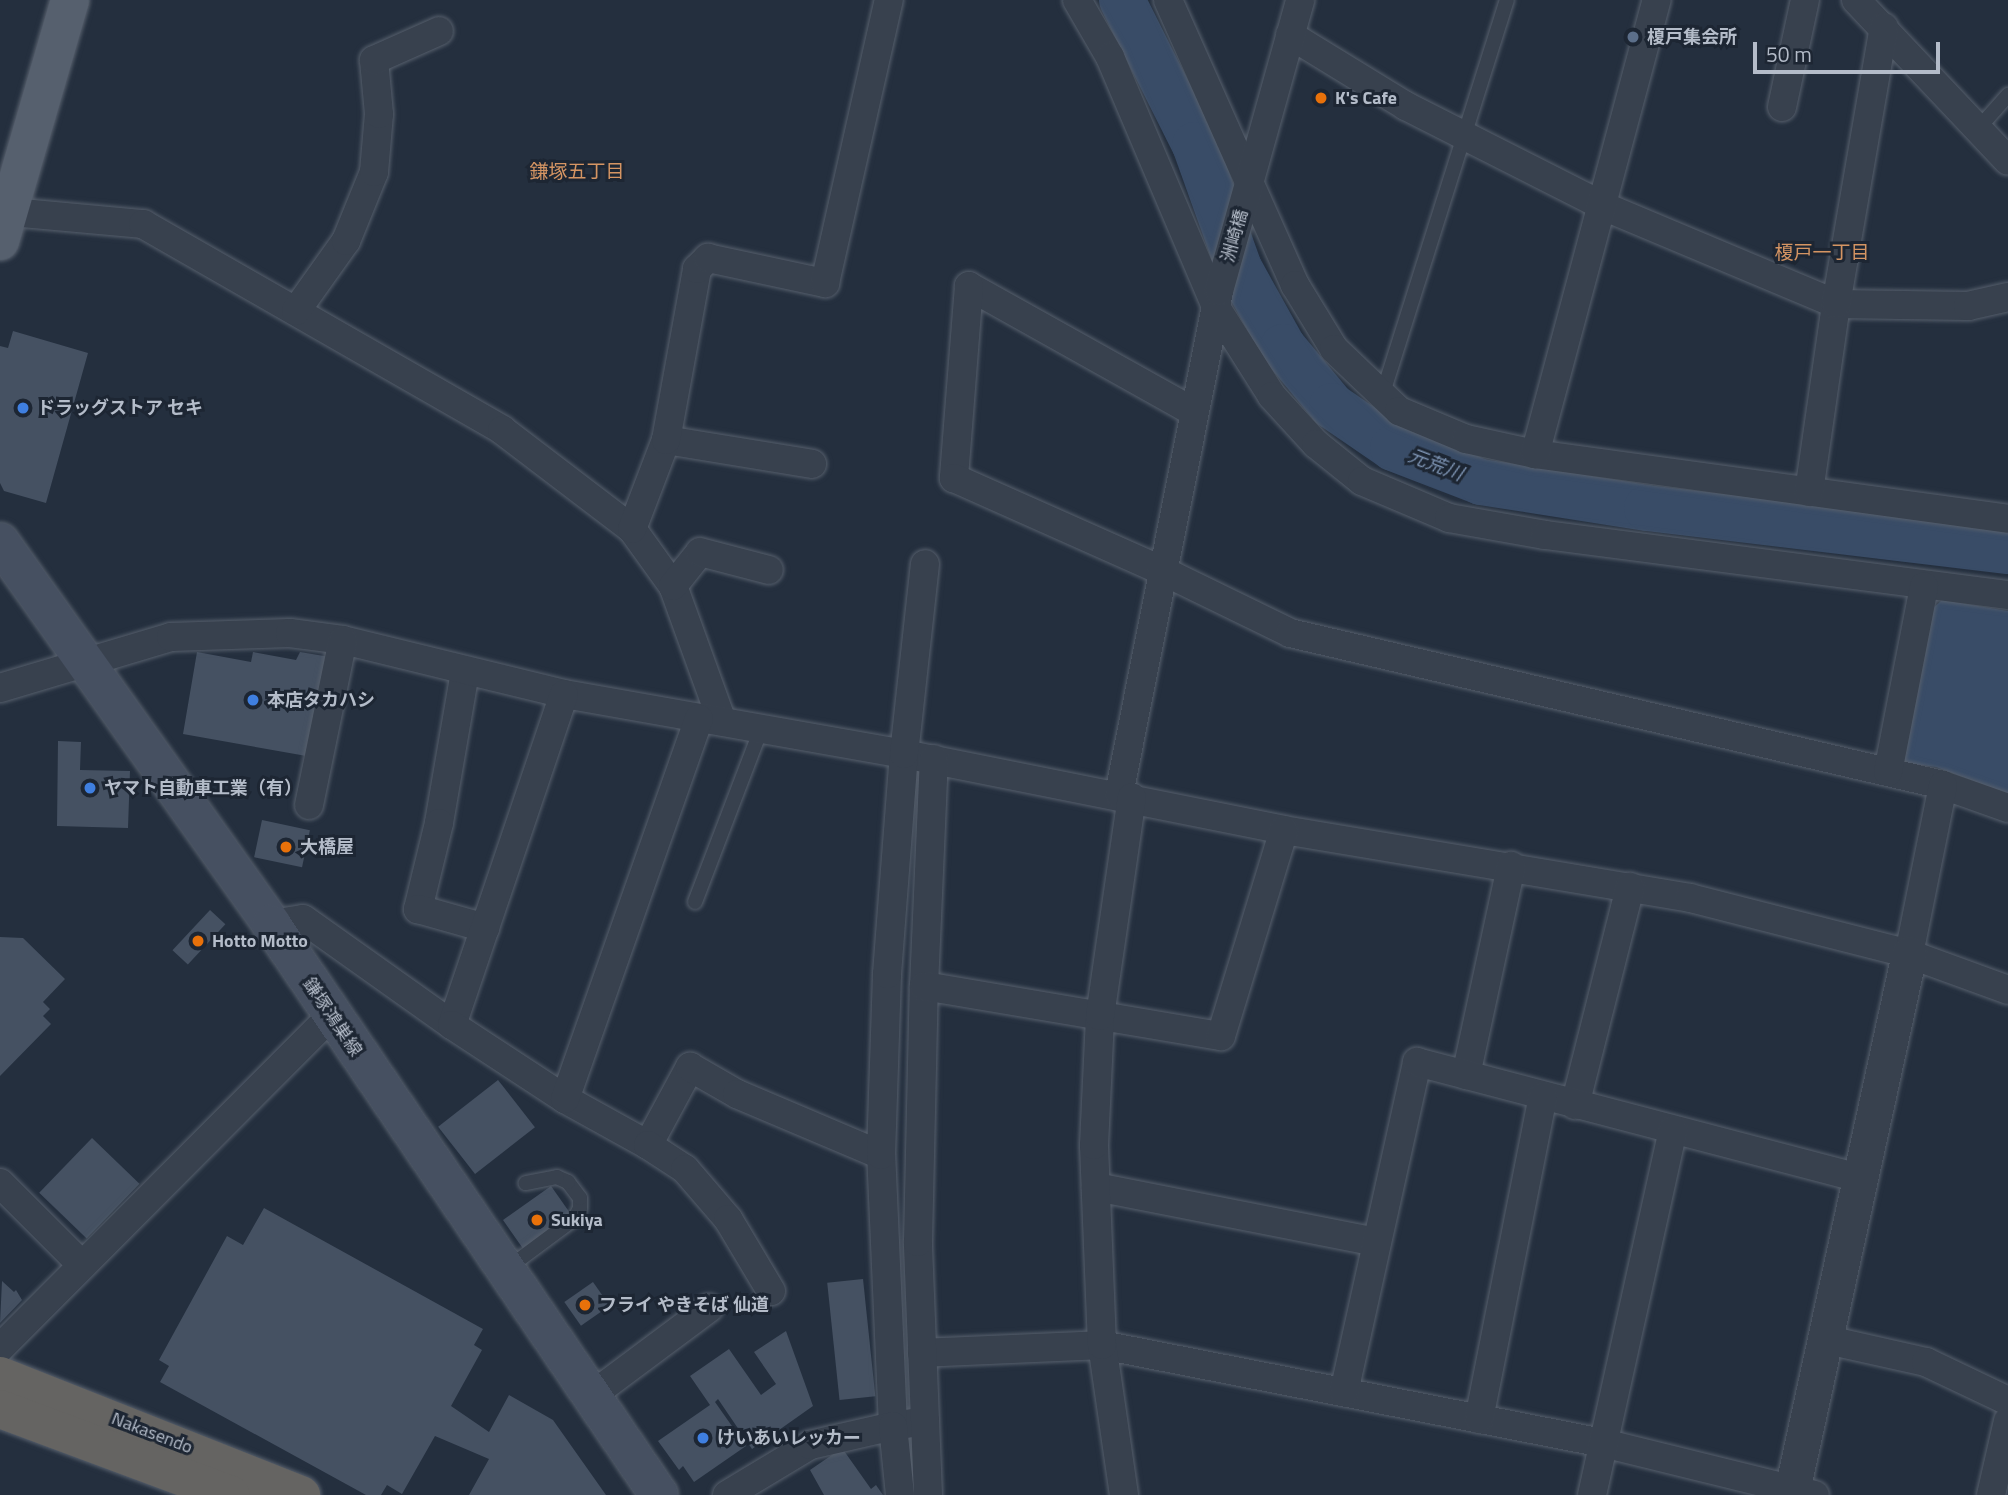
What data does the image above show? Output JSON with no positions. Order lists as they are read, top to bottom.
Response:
{
  "streets": {
    "highway": ["Nakasendo"],
    "main road": ["鎌塚鴻巣線"],
    "street": ["洲崎橋"]
  },
  "districts": ["鎌塚五丁目", "榎戸一丁目"],
  "water": ["元荒川"],
  "places": [
    "榎戸集会所",
    "K's Cafe",
    "ドラッグストア セキ",
    "本店タカハシ",
    "ヤマト自動車工業（有）",
    "大橋屋",
    "Hotto Motto",
    "Sukiya",
    "フライ やきそば 仙道",
    "けいあいレッカー"
  ],
  "scale_bar": "50 m"
}
